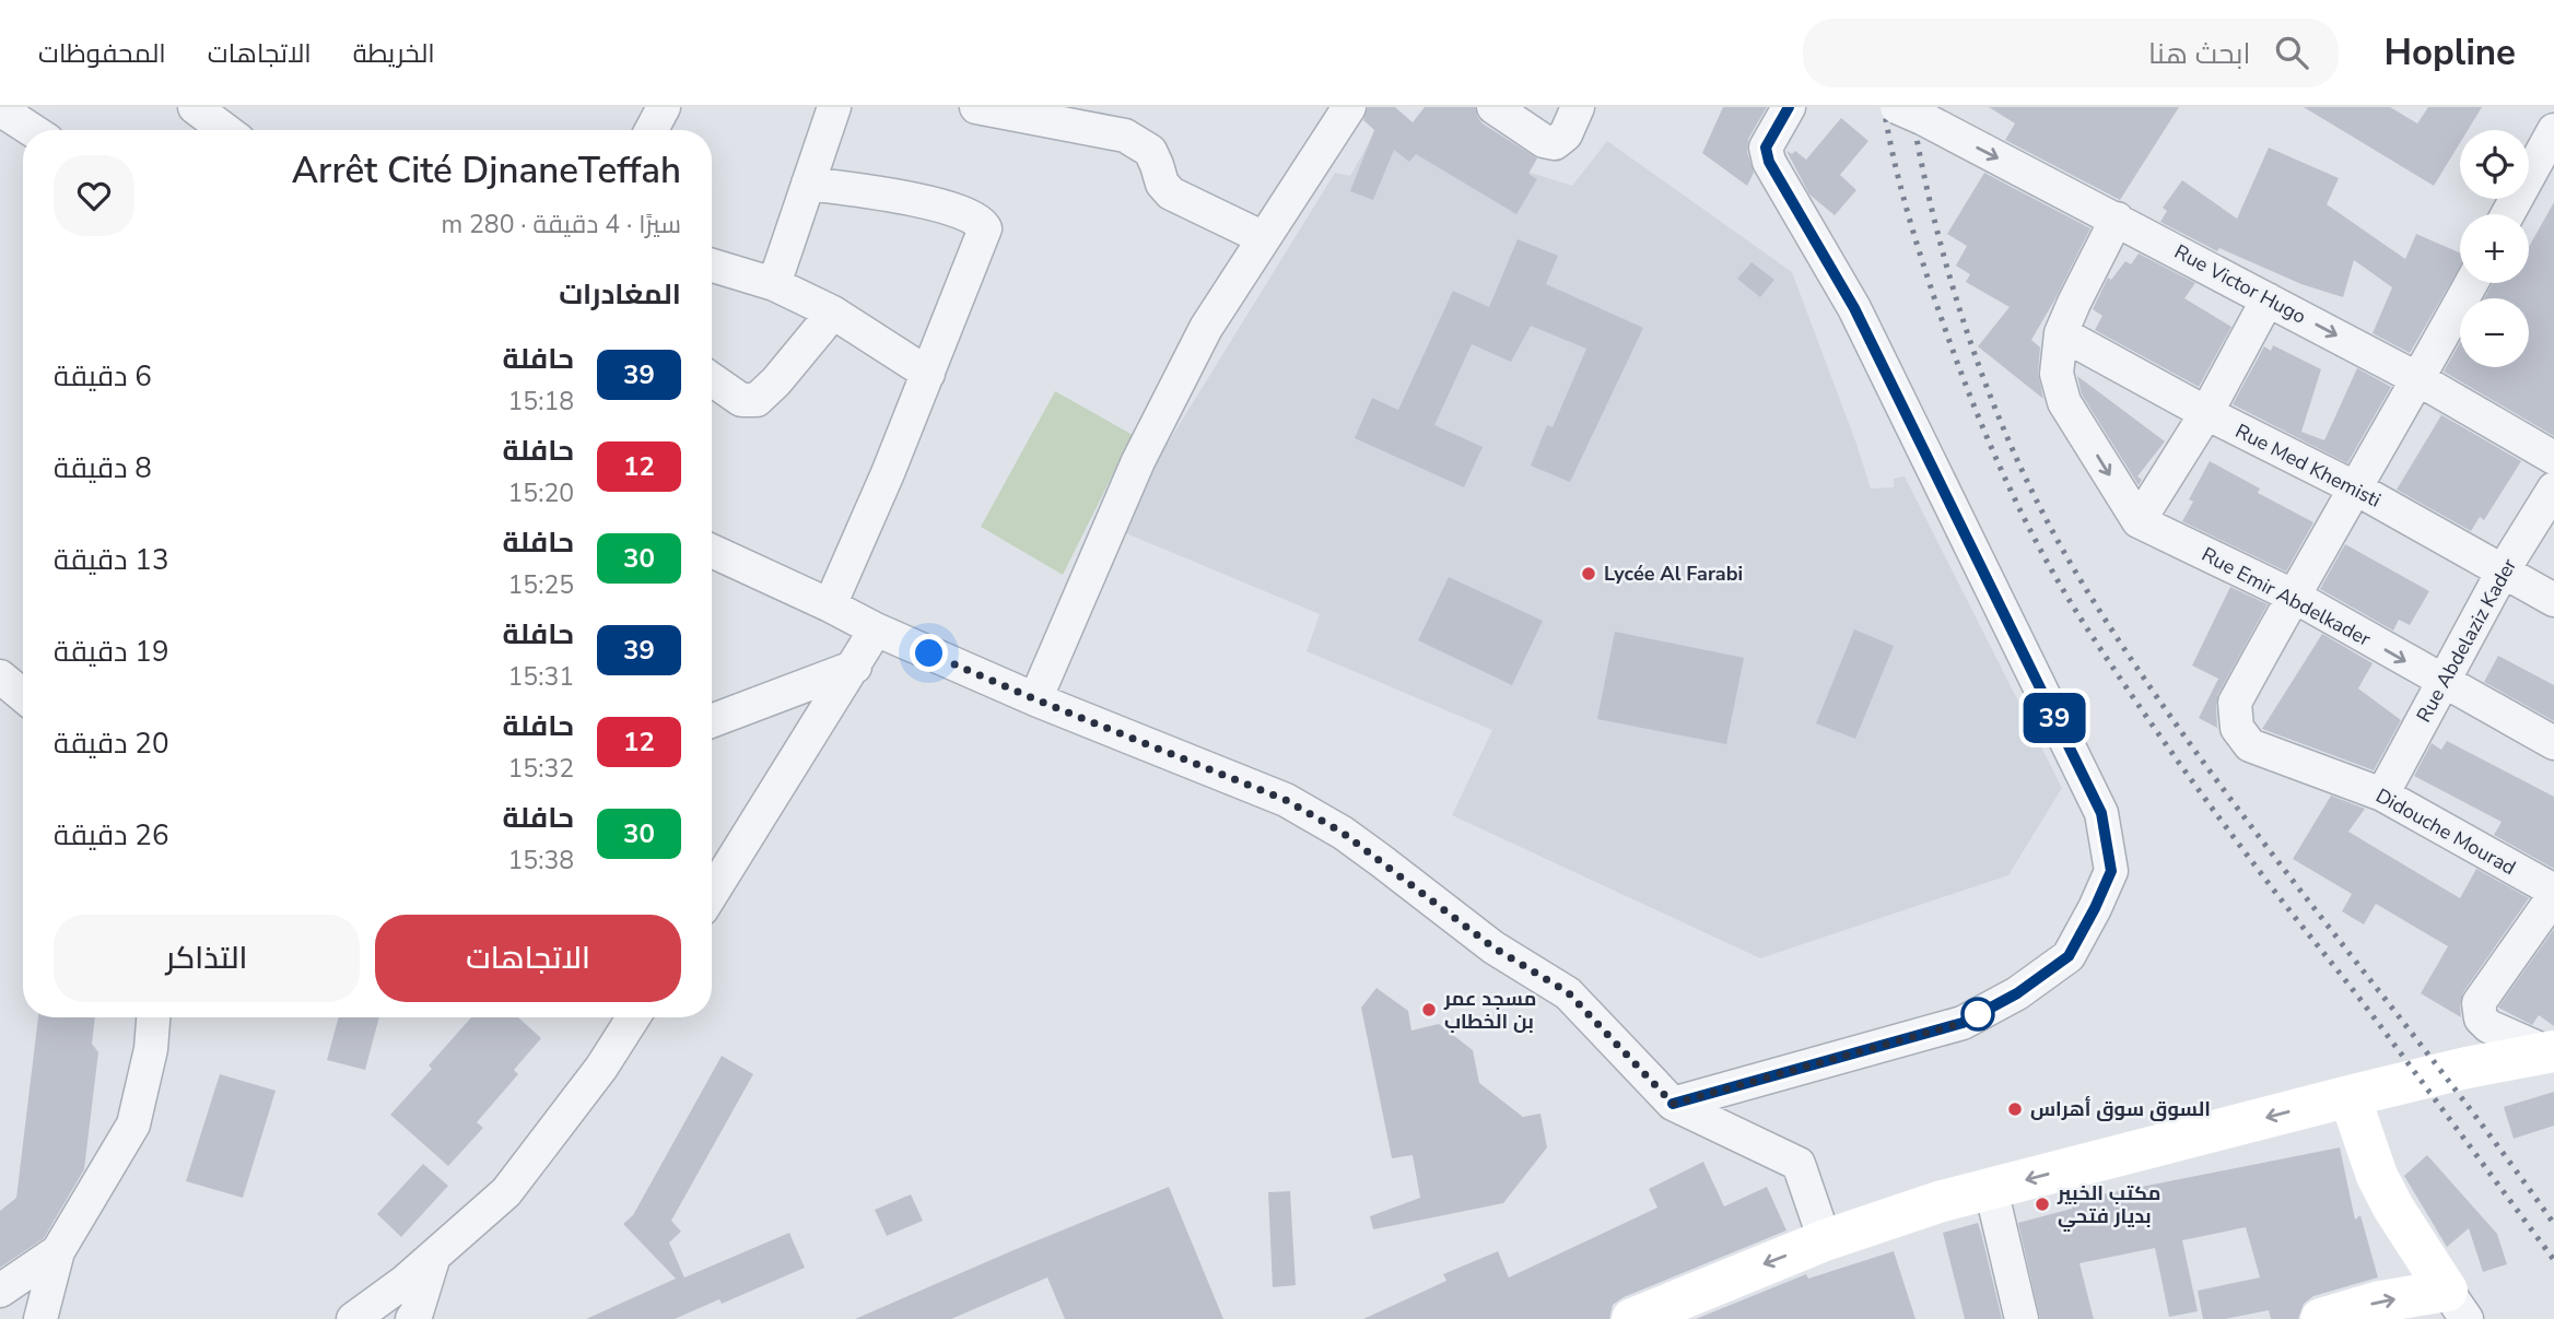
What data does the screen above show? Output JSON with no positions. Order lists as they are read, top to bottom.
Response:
{
  "streets": {
    "street": [
      "Rue Victor Hugo",
      "Rue Med Khemisti",
      "Rue Emir Abdelkader",
      "Rue Abdelaziz Kader",
      "Didouche Mourad"
    ]
  },
  "crossings": [
    ["Rue Med Khemisti", "Rue Abdelaziz Kader"],
    ["Rue Emir Abdelkader", "Rue Abdelaziz Kader"],
    ["Rue Emir Abdelkader", "Didouche Mourad"],
    ["Rue Abdelaziz Kader", "Didouche Mourad"]
  ],
  "one_way": ["Rue Victor Hugo", "Rue Emir Abdelkader"],
  "places": [
    "Lycée Al Farabi",
    "مسجد عمر بن الخطاب",
    "السوق سوق أهراس",
    "مكتب الخبير بديار فتحي"
  ],
  "lines": ["bus line 39"],
  "page": {
    "header": "Hopline",
    "search": "ابحث هنا",
    "nav": ["الخريطة", "الاتجاهات", "المحفوظات"],
    "on_map": "39",
    "map_buttons": ["+", "−"],
    "heading": [
      ["Arrêt Cité DjnaneTeffah", "سيرًا · 4 دقيقة · 280 m"],
      "المغادرات"
    ],
    "list": [
      {
        "mark": "39",
        "name": "حافلة",
        "note": "15:18",
        "value": "6 دقيقة"
      },
      {
        "mark": "12",
        "name": "حافلة",
        "note": "15:20",
        "value": "8 دقيقة"
      },
      {
        "mark": "30",
        "name": "حافلة",
        "note": "15:25",
        "value": "13 دقيقة"
      },
      {
        "mark": "39",
        "name": "حافلة",
        "note": "15:31",
        "value": "19 دقيقة"
      },
      {
        "mark": "12",
        "name": "حافلة",
        "note": "15:32",
        "value": "20 دقيقة"
      },
      {
        "mark": "30",
        "name": "حافلة",
        "note": "15:38",
        "value": "26 دقيقة"
      }
    ],
    "buttons": ["الاتجاهات", "التذاكر"]
  }
}
